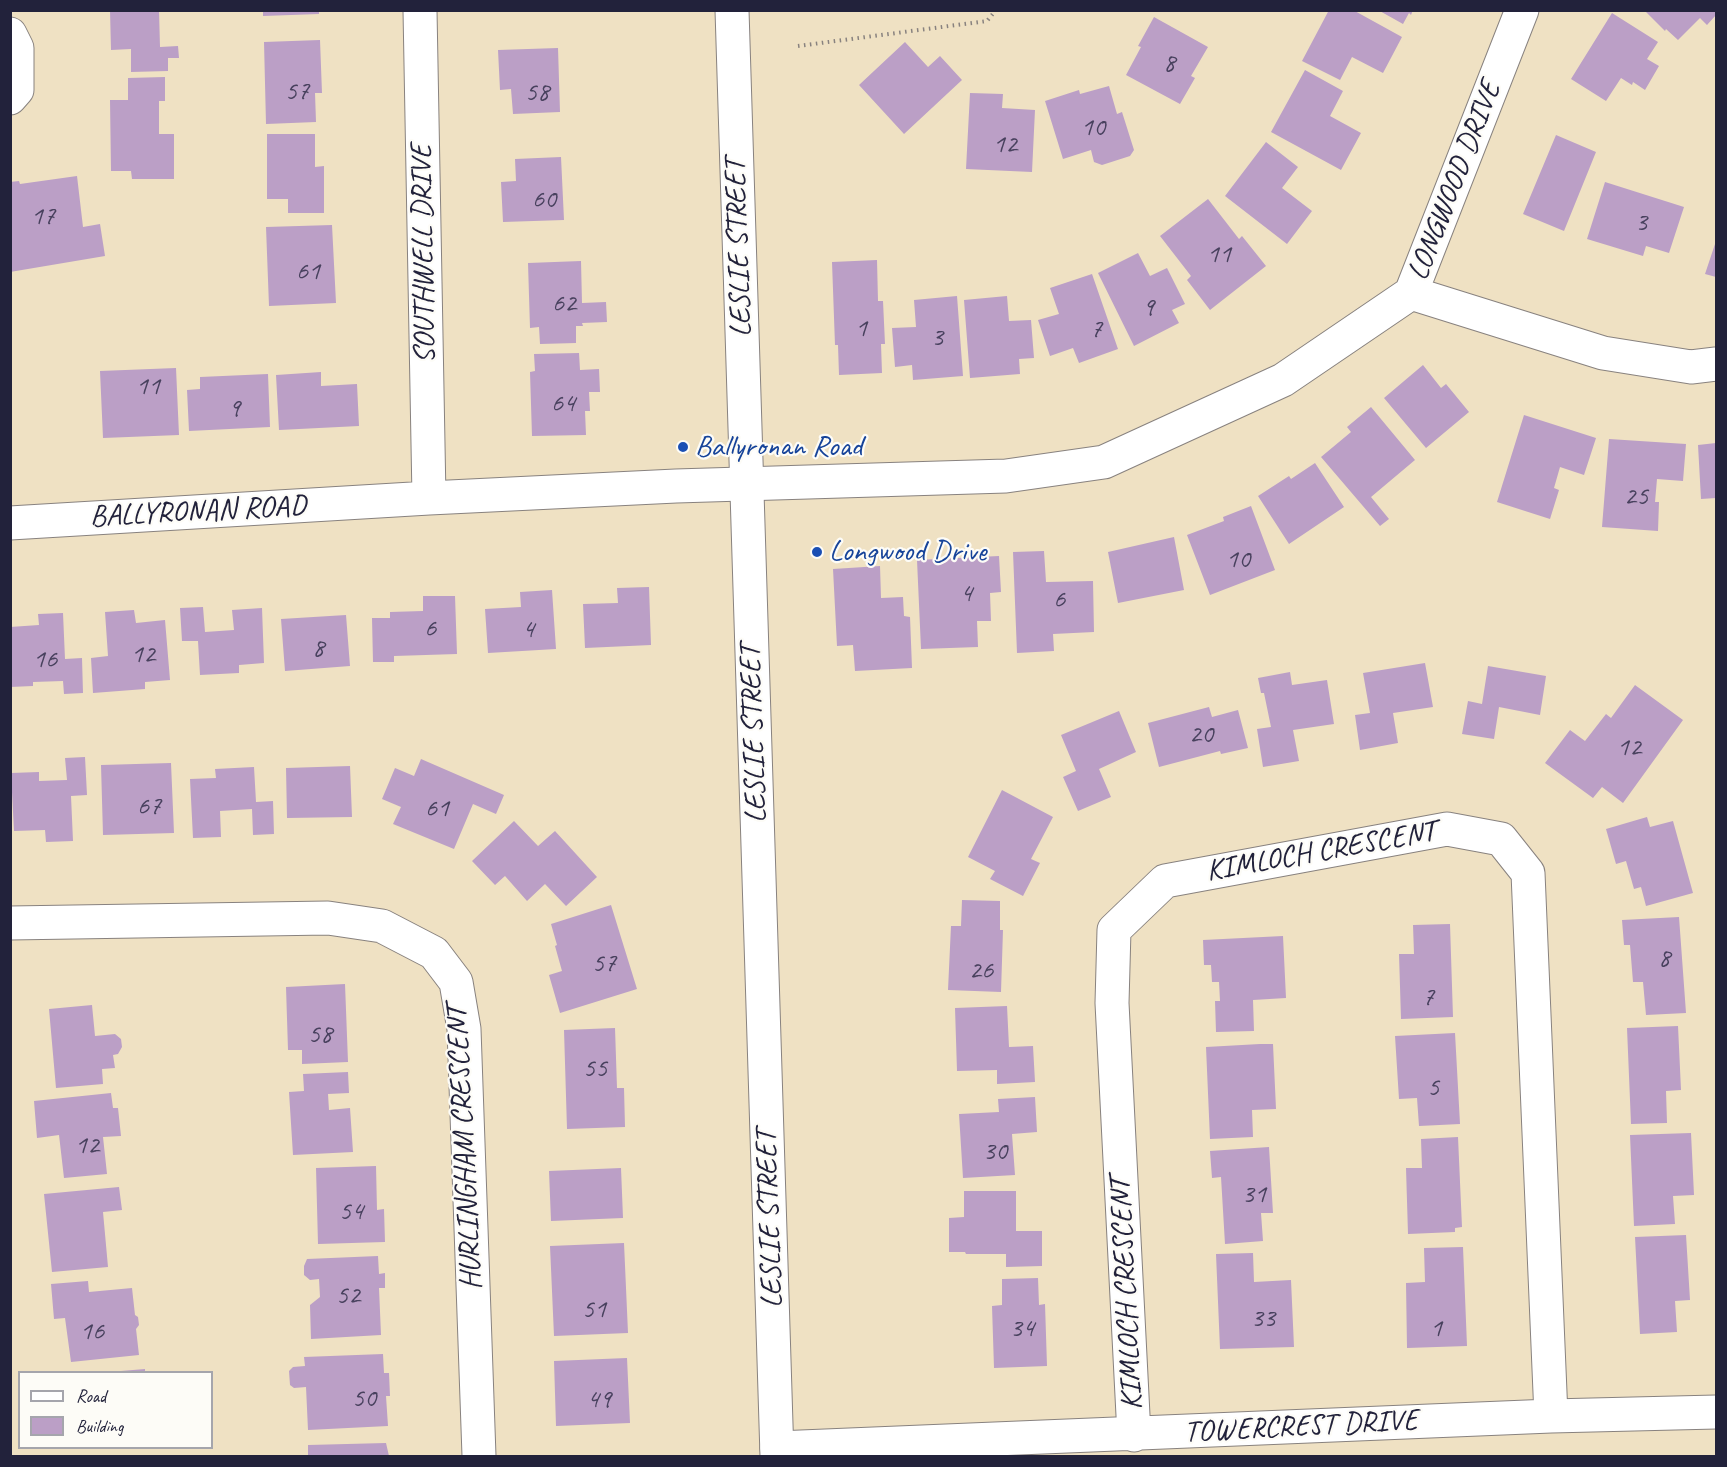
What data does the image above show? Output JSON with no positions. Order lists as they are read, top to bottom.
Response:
{
  "streets": {
    "street": [
      "LONGWOOD DRIVE",
      "LESLIE STREET",
      "SOUTHWELL DRIVE",
      "BALLYRONAN ROAD",
      "KIMLOCH CRESCENT",
      "HURLINGHAM CRESCENT",
      "TOWERCREST DRIVE"
    ]
  },
  "crossings": [
    ["LONGWOOD DRIVE", "LESLIE STREET"],
    ["LONGWOOD DRIVE", "BALLYRONAN ROAD"],
    ["LESLIE STREET", "BALLYRONAN ROAD"],
    ["LESLIE STREET", "TOWERCREST DRIVE"],
    ["SOUTHWELL DRIVE", "BALLYRONAN ROAD"],
    ["KIMLOCH CRESCENT", "TOWERCREST DRIVE"]
  ],
  "places": ["Ballyronan Road", "Longwood Drive"],
  "house_numbers": [
    "8",
    "57",
    "58",
    "10",
    "12",
    "60",
    "17",
    "3",
    "11",
    "61",
    "62",
    "9",
    "1",
    "7",
    "3",
    "11",
    "64",
    "9",
    "25",
    "10",
    "4",
    "6",
    "6",
    "4",
    "8",
    "12",
    "16",
    "20",
    "12",
    "67",
    "61",
    "8",
    "57",
    "26",
    "7",
    "58",
    "55",
    "5",
    "12",
    "30",
    "31",
    "54",
    "52",
    "51",
    "33",
    "34",
    "1",
    "16",
    "50",
    "49"
  ],
  "legend": ["Road", "Building"]
}
